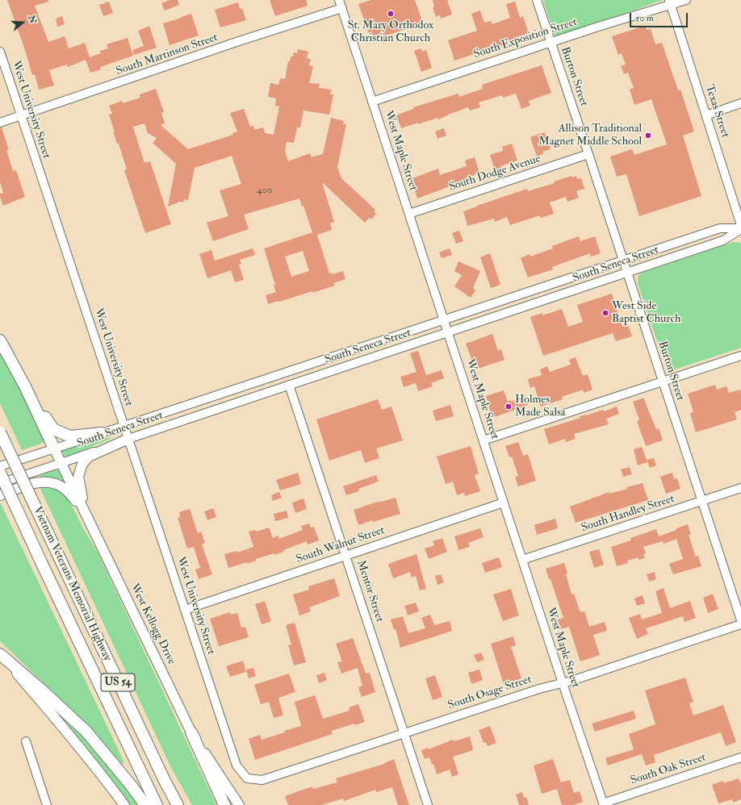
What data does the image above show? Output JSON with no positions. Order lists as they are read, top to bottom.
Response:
{
  "streets": {
    "highway": ["Vietnam Veterans Memorial Highway", "US 54"],
    "main road": ["West Kellogg Drive"],
    "street": [
      "South Exposition Street",
      "South Martinson Street",
      "Burton Street",
      "West University Street",
      "Texas Street",
      "West Maple Street",
      "South Dodge Avenue",
      "South Seneca Street",
      "South Handley Street",
      "South Walnut Street",
      "Mentor Street",
      "South Osage Street",
      "South Oak Street"
    ]
  },
  "crossings": [
    ["South Exposition Street", "Burton Street"],
    ["South Exposition Street", "Texas Street"],
    ["South Exposition Street", "West Maple Street"],
    ["South Martinson Street", "West University Street"],
    ["South Martinson Street", "West Maple Street"],
    ["Burton Street", "South Dodge Avenue"],
    ["Burton Street", "South Seneca Street"],
    ["Burton Street", "South Handley Street"],
    ["West University Street", "South Seneca Street"],
    ["West University Street", "South Walnut Street"],
    ["West University Street", "South Osage Street"],
    ["West Maple Street", "South Dodge Avenue"],
    ["West Maple Street", "South Seneca Street"],
    ["West Maple Street", "South Handley Street"],
    ["West Maple Street", "South Walnut Street"],
    ["West Maple Street", "South Osage Street"],
    ["West Maple Street", "South Oak Street"],
    ["South Seneca Street", "Mentor Street"],
    ["South Seneca Street", "West Kellogg Drive"],
    ["South Walnut Street", "Mentor Street"],
    ["Mentor Street", "South Osage Street"]
  ],
  "places": [
    "St. Mary Orthodox Christian Church",
    "Allison Traditional Magnet Middle School",
    "West Side Baptist Church",
    "Holmes Made Salsa"
  ],
  "house_numbers": ["400"],
  "scale_bar": "50 m",
  "north": "right"
}
